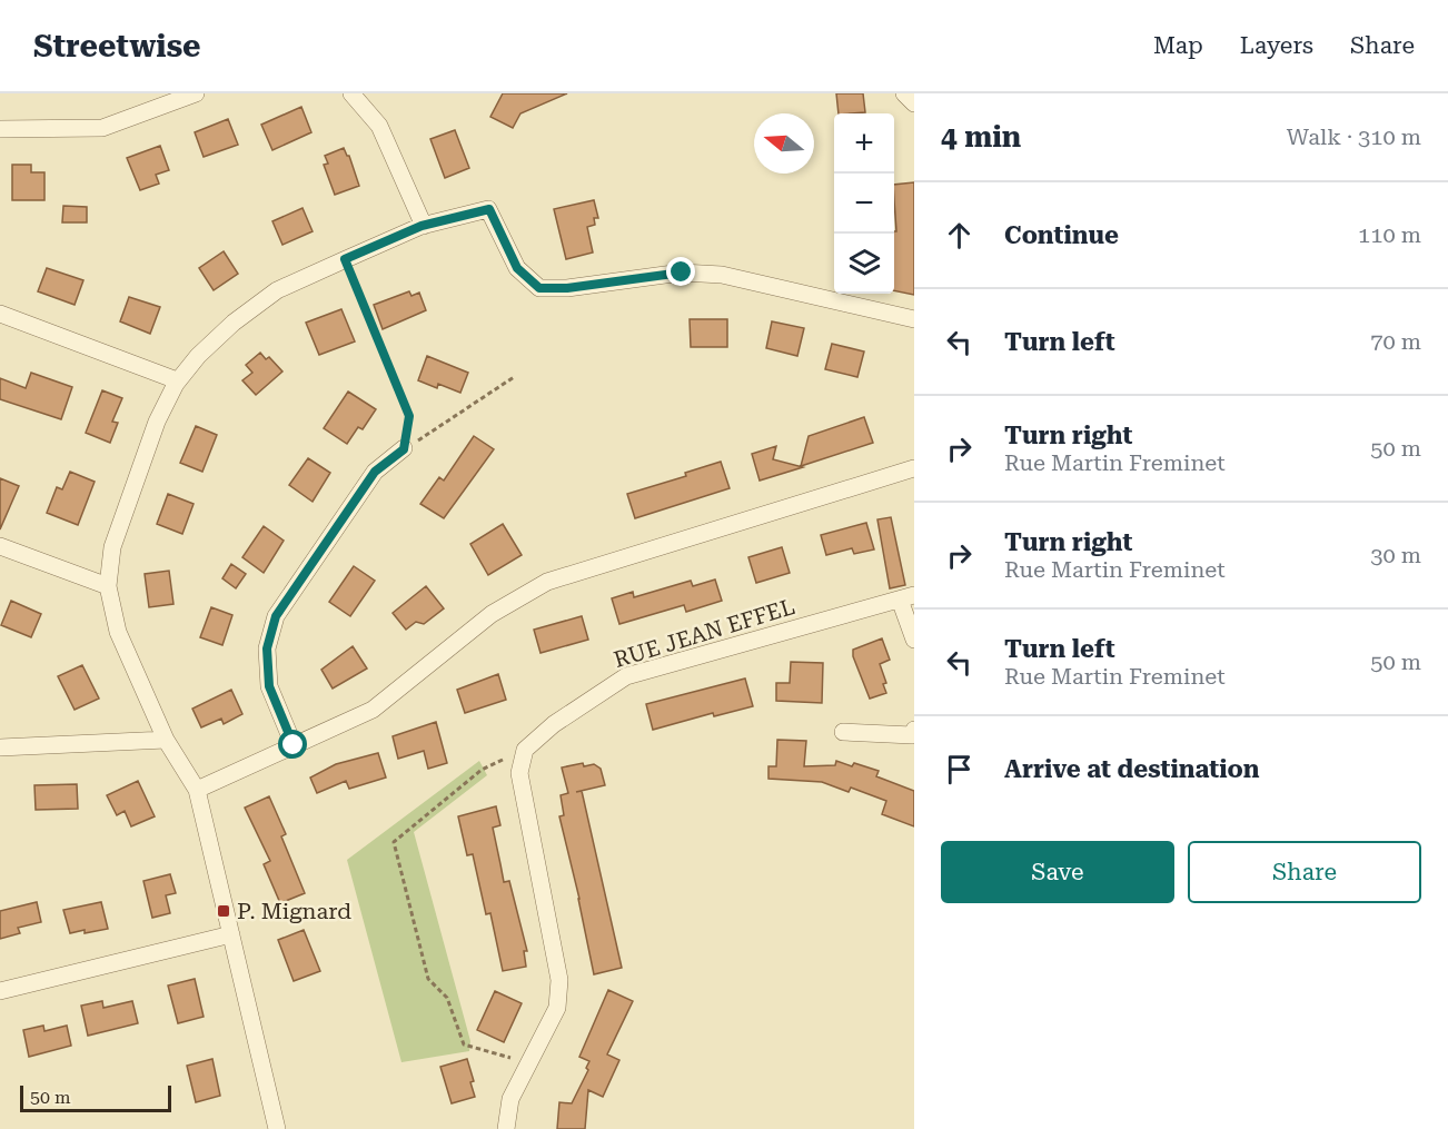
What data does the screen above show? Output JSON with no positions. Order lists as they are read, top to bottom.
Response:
{
  "streets": {
    "street": ["RUE JEAN EFFEL"]
  },
  "places": {
    "transit": ["P. Mignard"]
  },
  "scale_bar": "50 m",
  "north": "left",
  "page": {
    "header": "Streetwise",
    "nav": ["Map", "Layers", "Share"],
    "heading": ["4 min", "Walk · 310 m"],
    "map_buttons": ["+", "−"],
    "list": [
      ["Continue", "110 m"],
      ["Turn left", "70 m"],
      ["Turn right", "Rue Martin Freminet", "50 m"],
      ["Turn right", "Rue Martin Freminet", "30 m"],
      ["Turn left", "Rue Martin Freminet", "50 m"],
      "Arrive at destination"
    ],
    "buttons": ["Save", "Share"],
    "scale": "50 m"
  }
}
